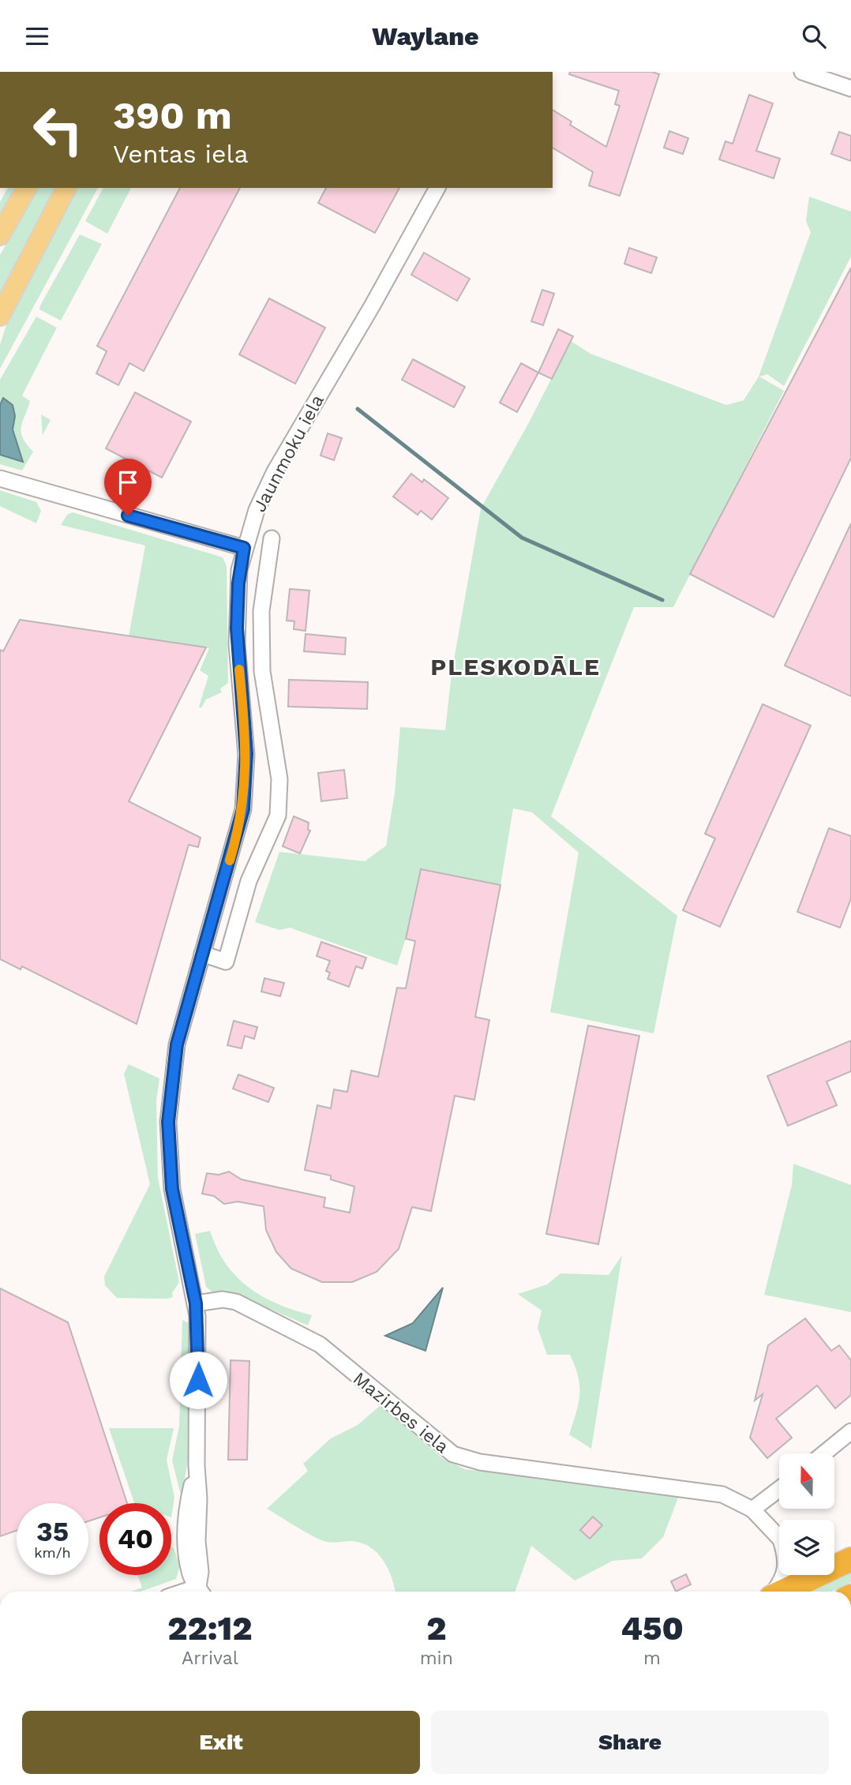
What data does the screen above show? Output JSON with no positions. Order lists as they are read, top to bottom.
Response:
{
  "streets": {
    "street": ["Jaunmoku iela", "Mazirbes iela"]
  },
  "crossings": [
    ["Jaunmoku iela", "Mazirbes iela"]
  ],
  "districts": ["PLESKODĀLE"],
  "north": "top",
  "page": {
    "header": "Waylane",
    "turn": ["390 m", "Ventas iela"],
    "speed": "35 km/h",
    "limit": "40",
    "eta": [
      "22:12",
      "Arrival",
      "2",
      "min",
      "450",
      "m"
    ],
    "buttons": ["Exit", "Share"]
  }
}
